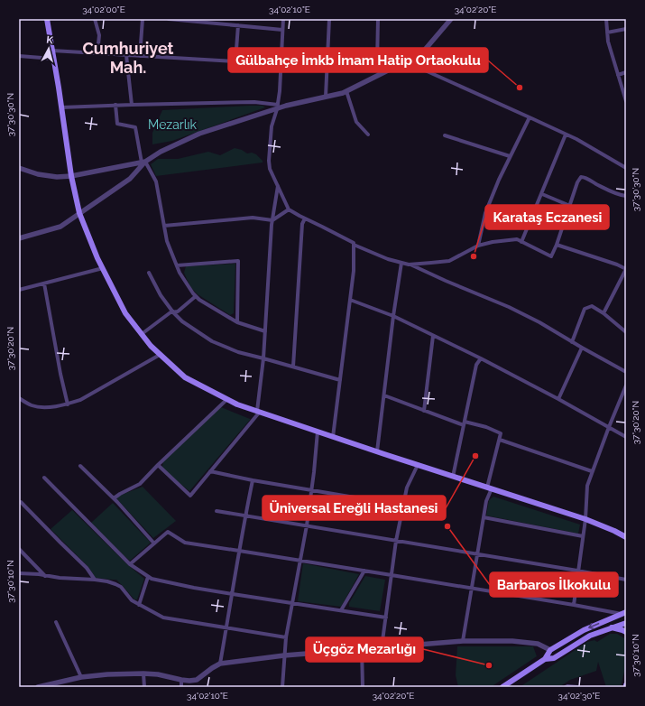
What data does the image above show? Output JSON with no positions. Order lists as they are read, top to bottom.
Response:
{
  "districts": ["Cumhuriyet Mah."],
  "parks": ["Mezarlık"],
  "places": [
    "Gülbahçe İmkb İmam Hatip Ortaokulu",
    "Karataş Eczanesi",
    "Üniversal Ereğli Hastanesi",
    "Barbaros İlkokulu",
    "Üçgöz Mezarlığı"
  ],
  "north": "top",
  "coordinates": [
    "34°02'00\"E",
    "34°02'10\"E",
    "34°02'20\"E",
    "37°30'30\"N",
    "37°30'20\"N",
    "37°30'10\"N",
    "34°02'30\"E"
  ]
}
